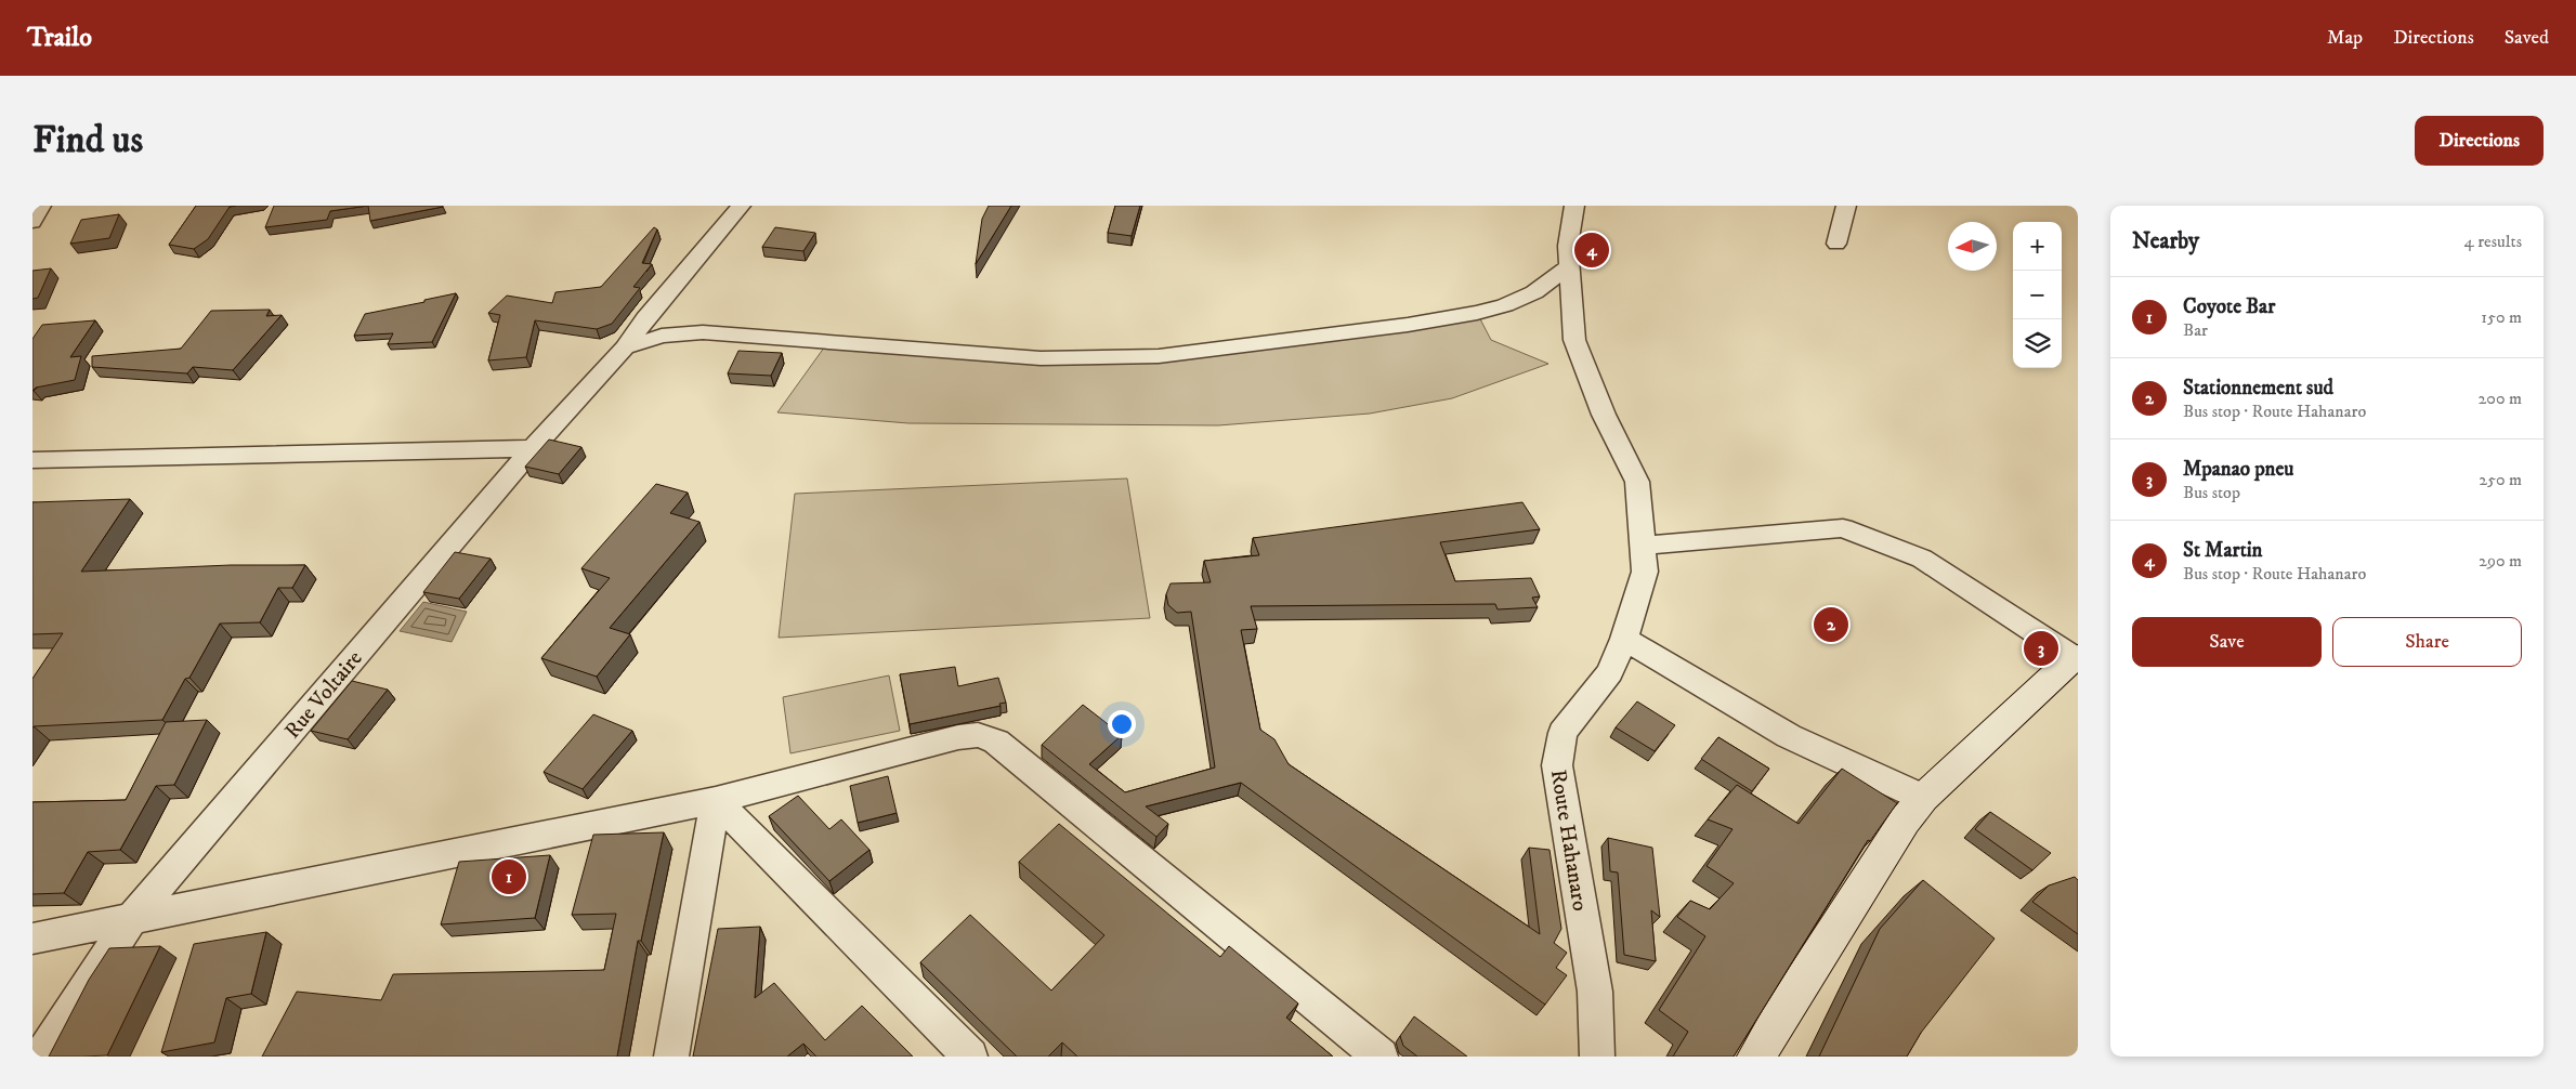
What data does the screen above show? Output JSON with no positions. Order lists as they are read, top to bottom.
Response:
{
  "streets": {
    "street": ["Rue Voltaire", "Route Hahanaro"]
  },
  "north": "left",
  "page": {
    "header": "Trailo",
    "nav": ["Map", "Directions", "Saved"],
    "buttons": [
      "Directions",
      ["Save", "Share"]
    ],
    "title": "Find us",
    "heading": ["Nearby", "4 results"],
    "map_buttons": ["+", "−"],
    "pins": [
      "4",
      "2",
      "3",
      "1"
    ],
    "list": [
      {
        "mark": "1",
        "name": "Coyote Bar",
        "note": "Bar",
        "value": "150 m"
      },
      {
        "mark": "2",
        "name": "Stationnement sud",
        "note": "Bus stop · Route Hahanaro",
        "value": "200 m"
      },
      {
        "mark": "3",
        "name": "Mpanao pneu",
        "note": "Bus stop",
        "value": "250 m"
      },
      {
        "mark": "4",
        "name": "St Martin",
        "note": "Bus stop · Route Hahanaro",
        "value": "290 m"
      }
    ]
  }
}
